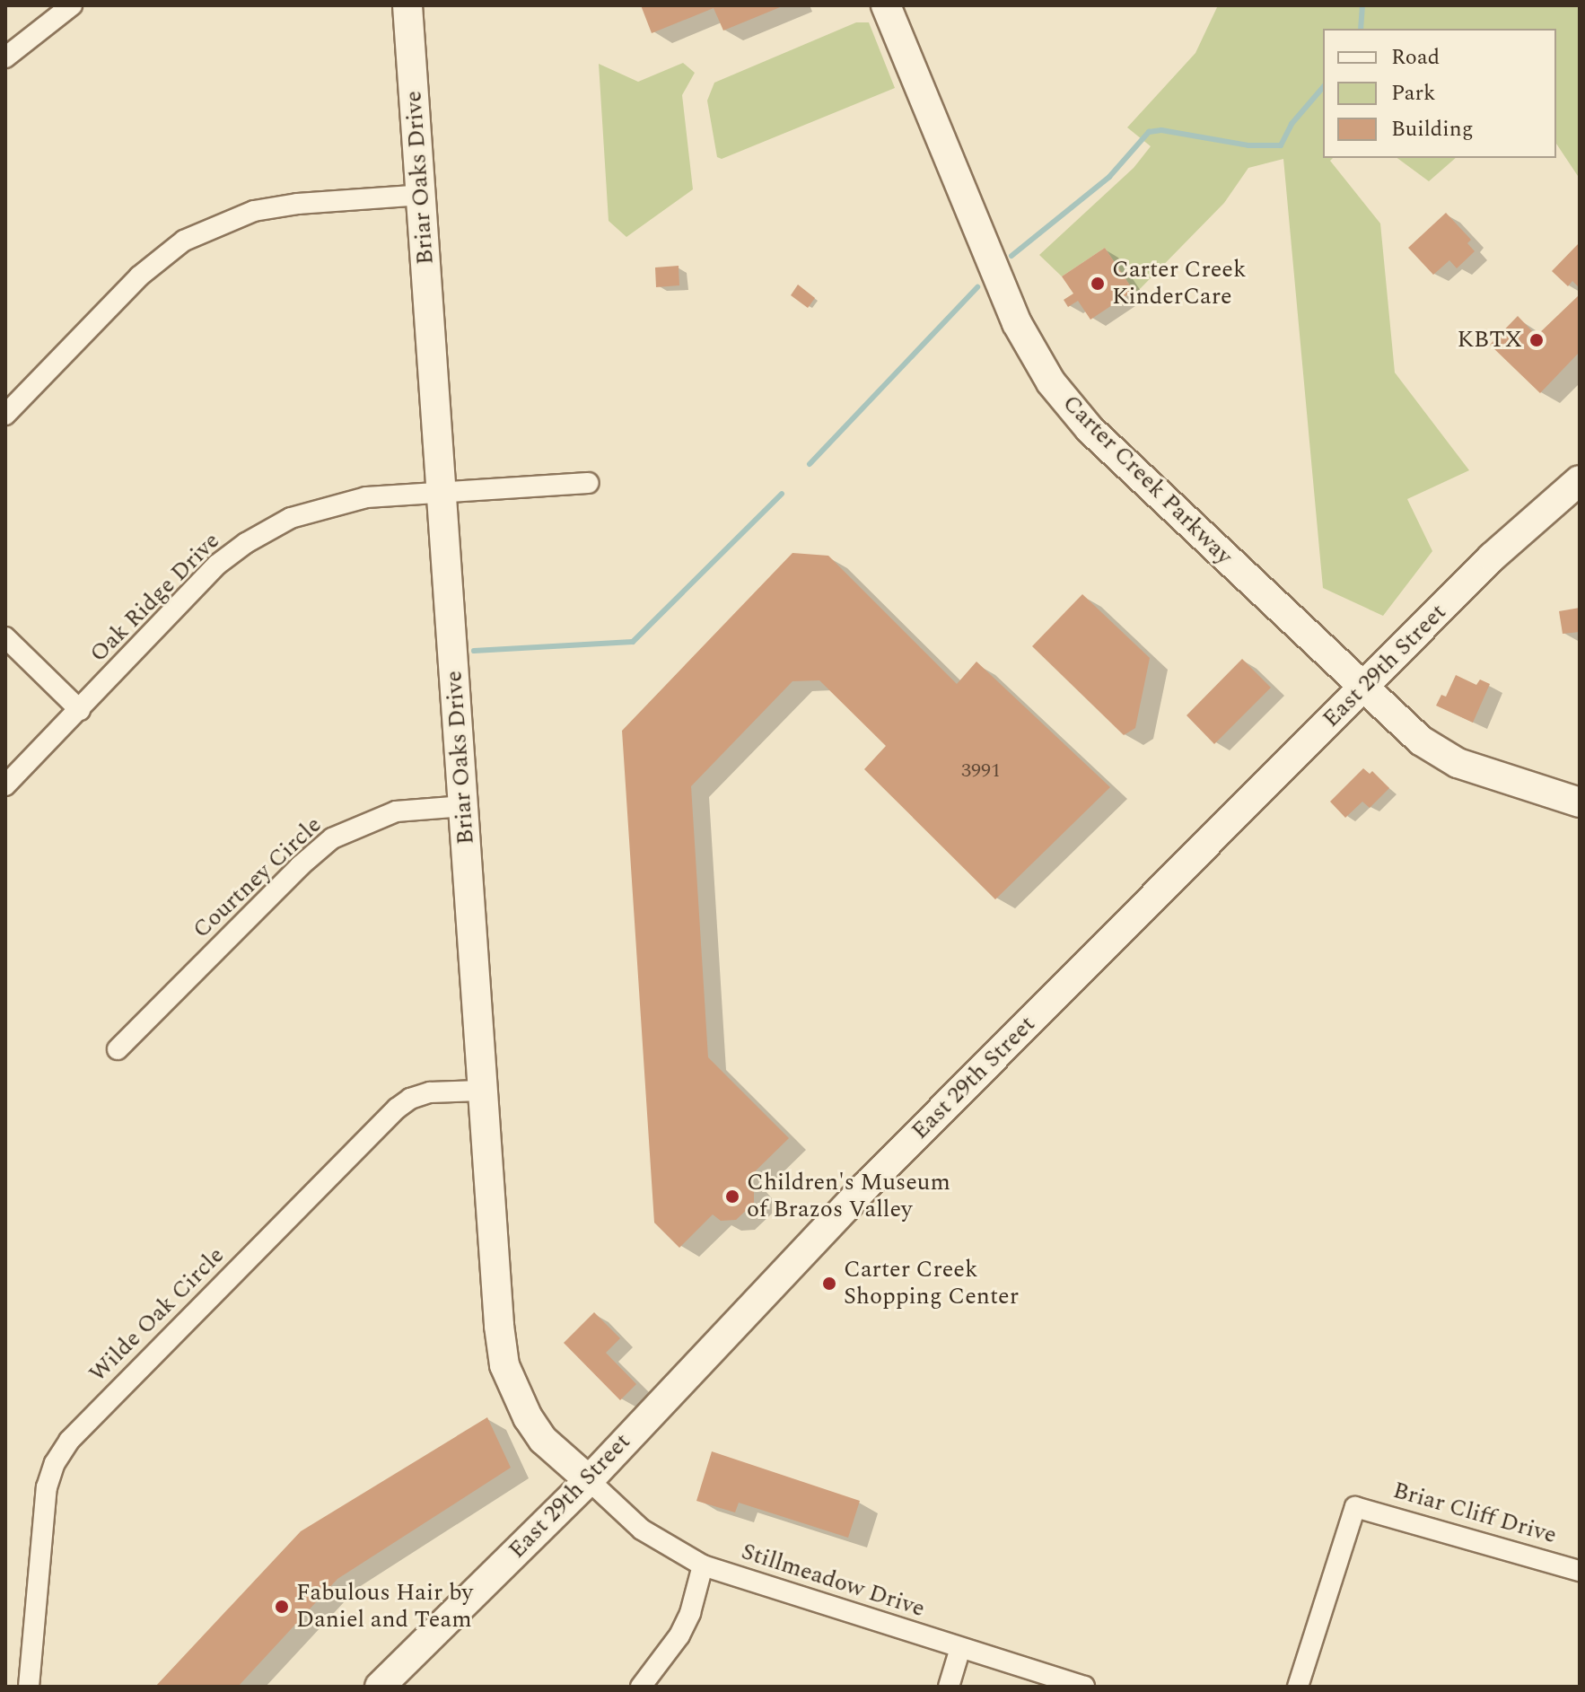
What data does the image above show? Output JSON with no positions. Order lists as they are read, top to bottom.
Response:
{
  "streets": {
    "street": [
      "Briar Oaks Drive",
      "Carter Creek Parkway",
      "Oak Ridge Drive",
      "East 29th Street",
      "Courtney Circle",
      "Wilde Oak Circle",
      "Briar Cliff Drive",
      "Stillmeadow Drive"
    ]
  },
  "crossings": [
    ["Briar Oaks Drive", "Oak Ridge Drive"],
    ["Briar Oaks Drive", "East 29th Street"],
    ["Briar Oaks Drive", "Courtney Circle"],
    ["Briar Oaks Drive", "Wilde Oak Circle"],
    ["Briar Oaks Drive", "Stillmeadow Drive"],
    ["Carter Creek Parkway", "East 29th Street"],
    ["East 29th Street", "Stillmeadow Drive"]
  ],
  "places": [
    "Carter Creek KinderCare",
    "KBTX",
    "Children's Museum of Brazos Valley",
    "Carter Creek Shopping Center",
    "Fabulous Hair by Daniel and Team"
  ],
  "house_numbers": ["3991"],
  "legend": ["Road", "Park", "Building"]
}
